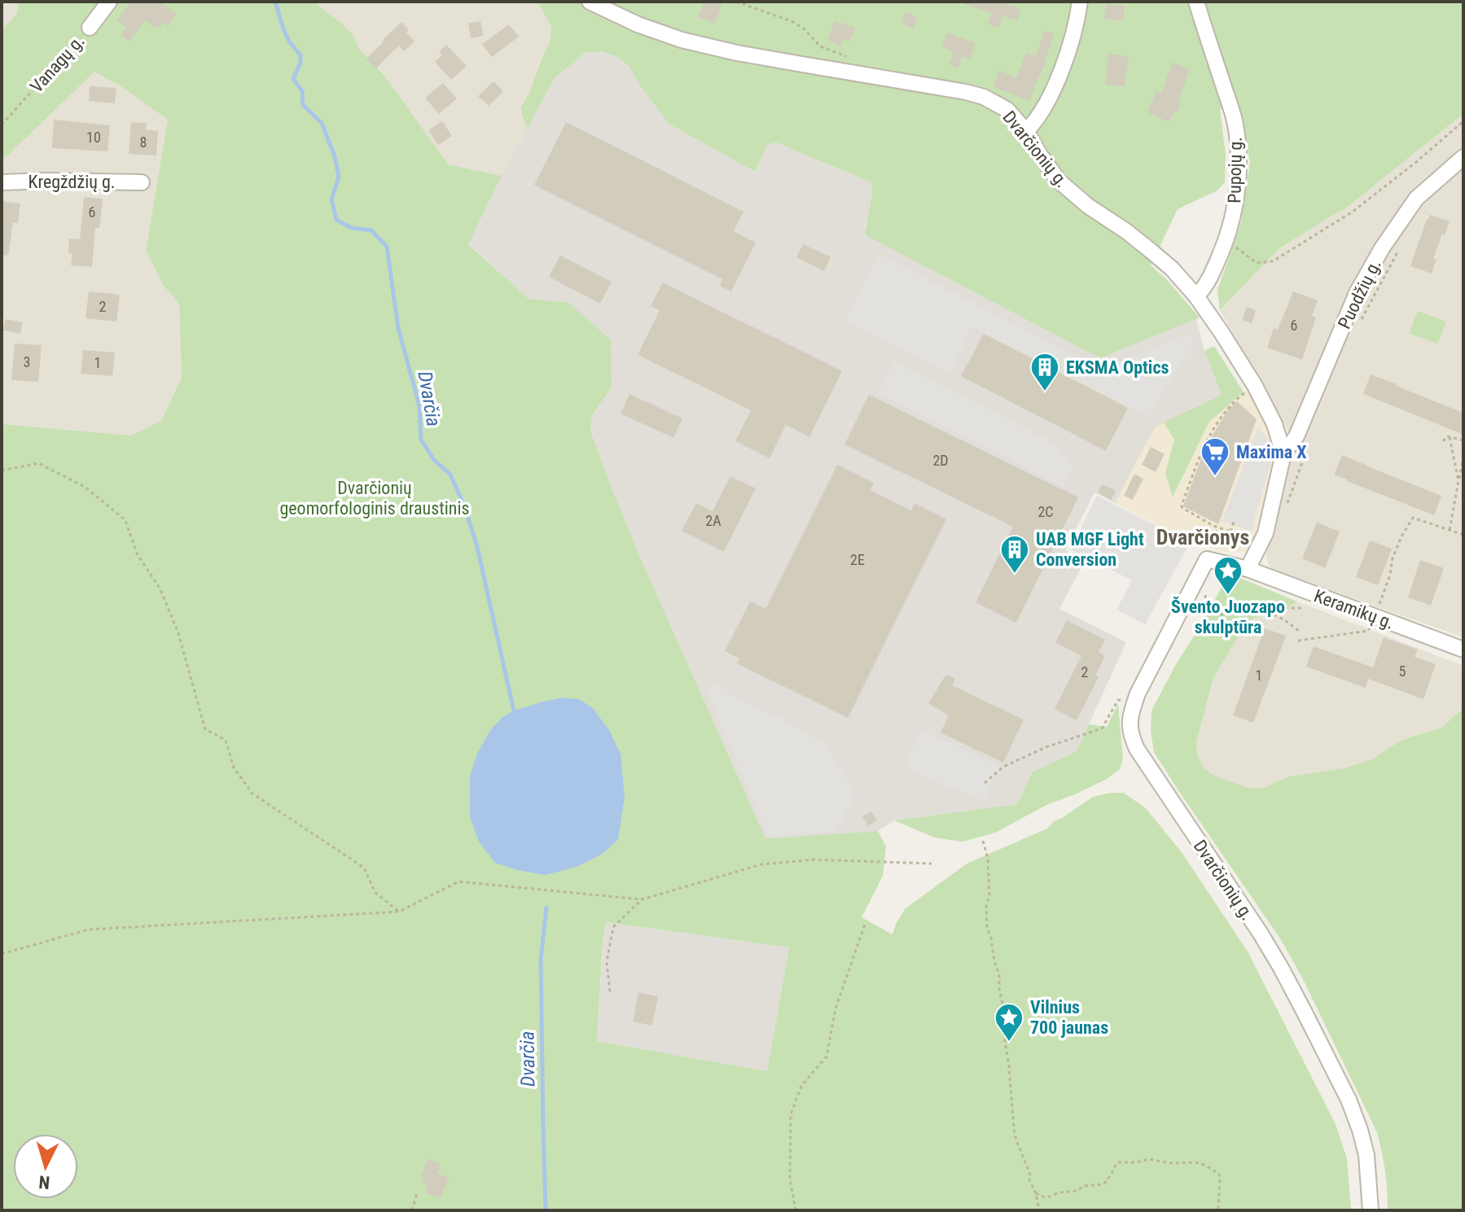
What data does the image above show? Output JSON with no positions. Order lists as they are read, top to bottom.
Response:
{
  "streets": {
    "street": [
      "Vanagų g.",
      "Dvarčionių g.",
      "Pupojų g.",
      "Kregždžių g.",
      "Puodžių g.",
      "Keramikų g."
    ]
  },
  "crossings": [
    ["Dvarčionių g.", "Pupojų g."],
    ["Dvarčionių g.", "Puodžių g."],
    ["Dvarčionių g.", "Keramikų g."]
  ],
  "districts": ["Dvarčionys"],
  "water": ["Dvarčia"],
  "parks": ["Dvarčionių geomorfologinis draustinis"],
  "places": {
    "building": ["EKSMA Optics", "UAB MGF Light Conversion"],
    "supermarket": ["Maxima X"],
    "place": ["Švento Juozapo skulptūra", "Vilnius 700 jaunas"]
  },
  "house_numbers": [
    "10",
    "8",
    "6",
    "2",
    "6",
    "3",
    "1",
    "2D",
    "2C",
    "2A",
    "2E",
    "5",
    "2",
    "1"
  ],
  "north": "bottom"
}
